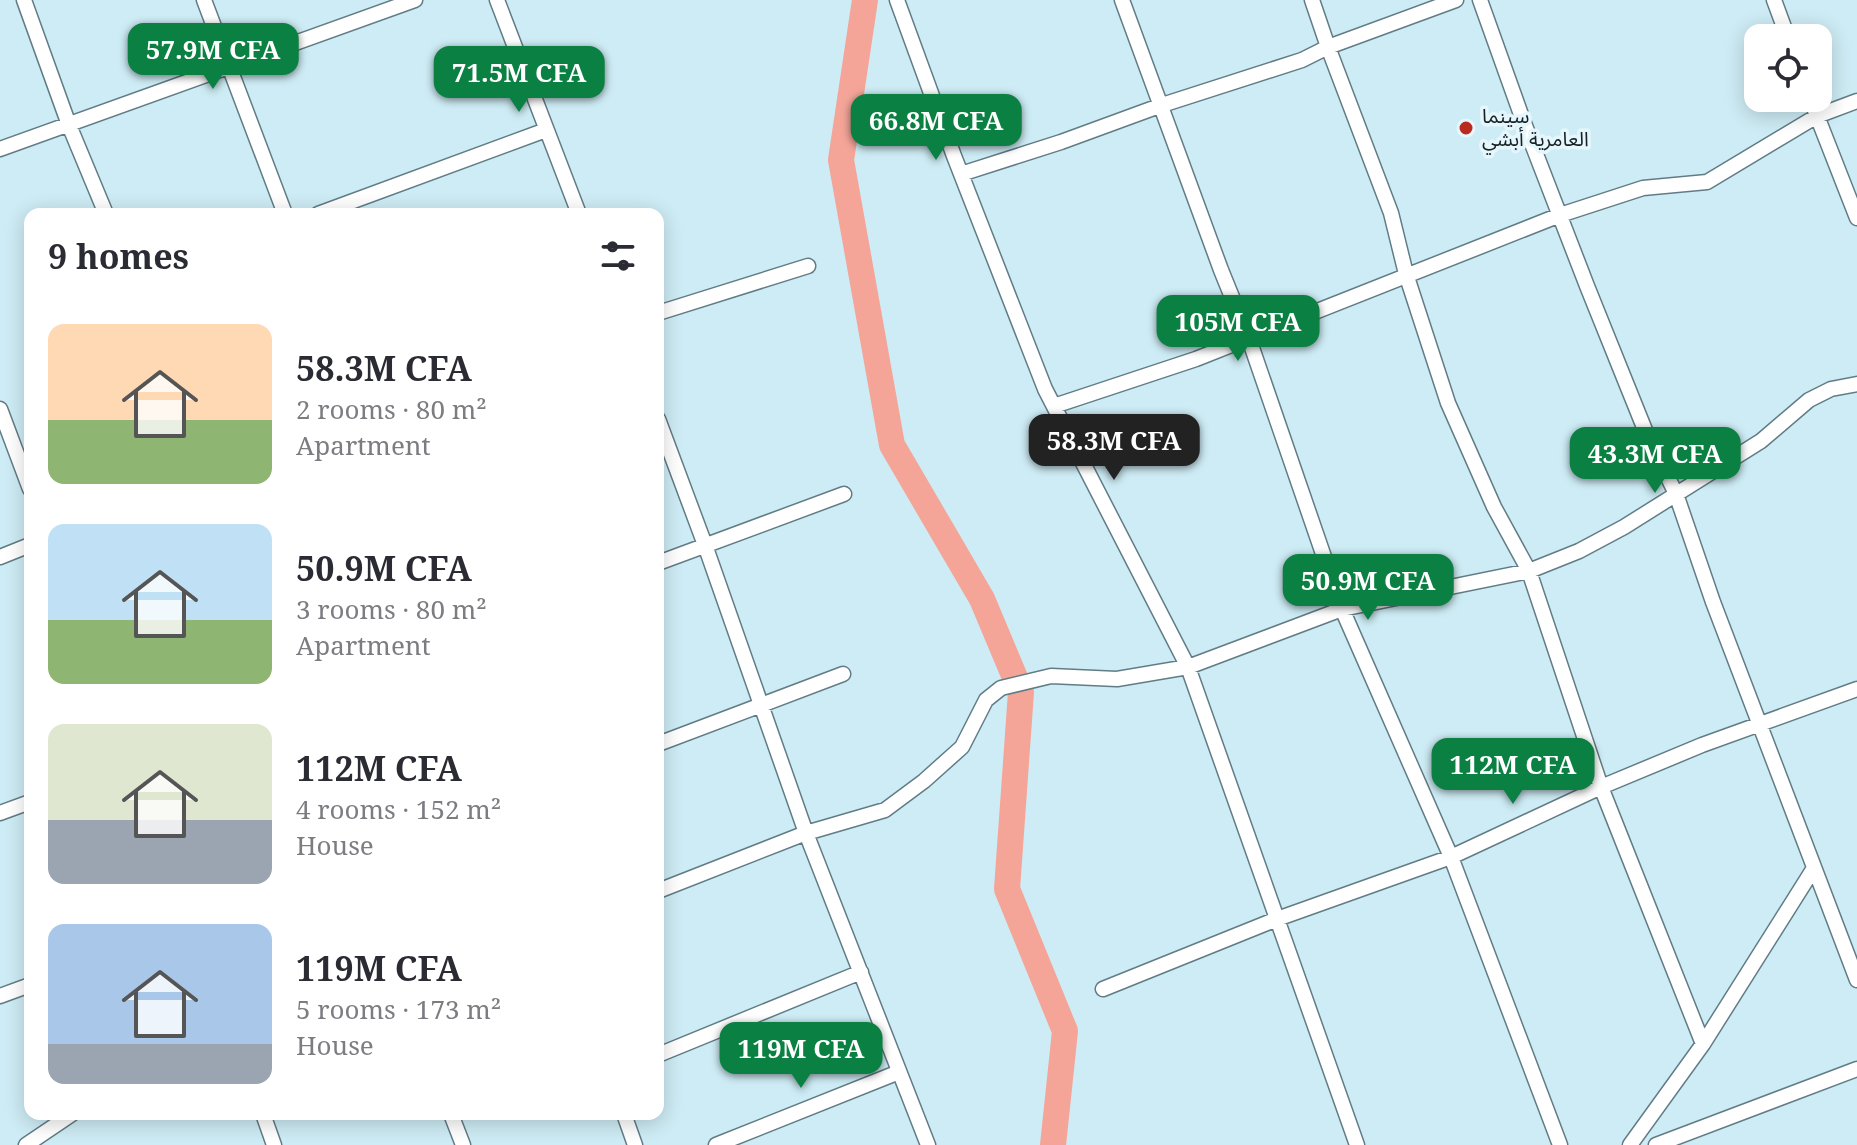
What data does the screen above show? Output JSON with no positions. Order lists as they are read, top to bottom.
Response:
{
  "places": ["سينما العامرية أبشي"],
  "page": {
    "price": [
      "57.9M CFA",
      "71.5M CFA",
      "66.8M CFA",
      "105M CFA",
      "58.3M CFA",
      "43.3M CFA",
      "50.9M CFA",
      "112M CFA",
      "119M CFA"
    ],
    "heading": "9 homes",
    "list": [
      {
        "name": "58.3M CFA",
        "note": "2 rooms · 80 m² · Apartment"
      },
      {
        "name": "50.9M CFA",
        "note": "3 rooms · 80 m² · Apartment"
      },
      {
        "name": "112M CFA",
        "note": "4 rooms · 152 m² · House"
      },
      {
        "name": "119M CFA",
        "note": "5 rooms · 173 m² · House"
      }
    ]
  }
}
